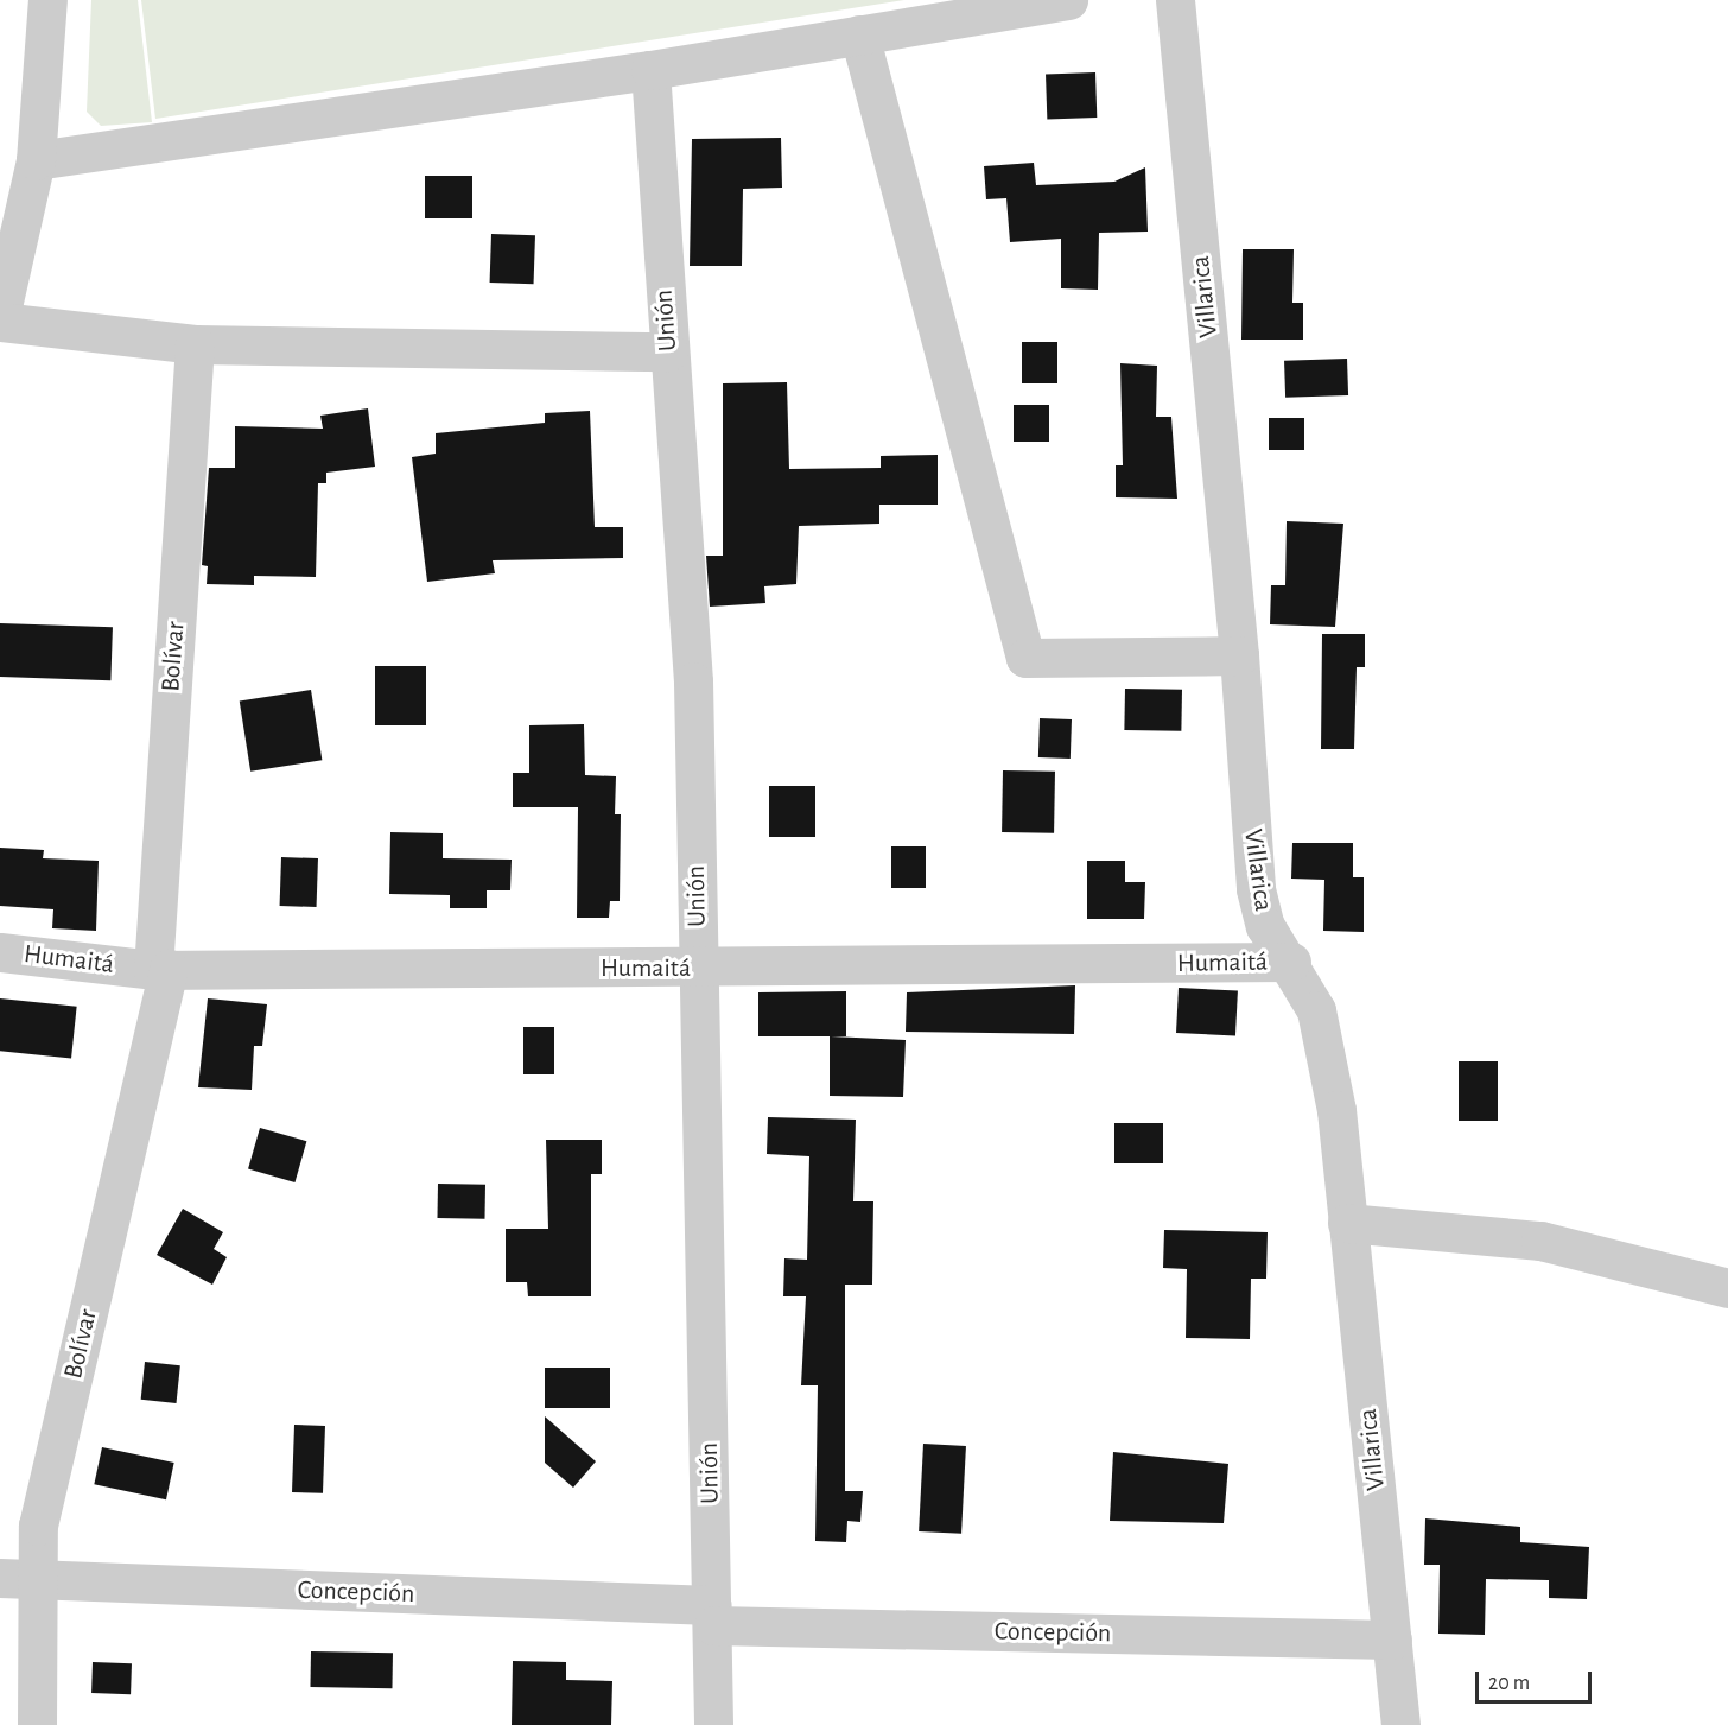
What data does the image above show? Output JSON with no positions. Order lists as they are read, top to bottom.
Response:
{
  "streets": {
    "street": [
      "Villarica",
      "Unión",
      "Bolívar",
      "Humaitá",
      "Concepción"
    ]
  },
  "crossings": [
    ["Villarica", "Humaitá"],
    ["Villarica", "Concepción"],
    ["Unión", "Humaitá"],
    ["Unión", "Concepción"],
    ["Bolívar", "Humaitá"],
    ["Bolívar", "Concepción"]
  ],
  "scale_bar": "20 m"
}
